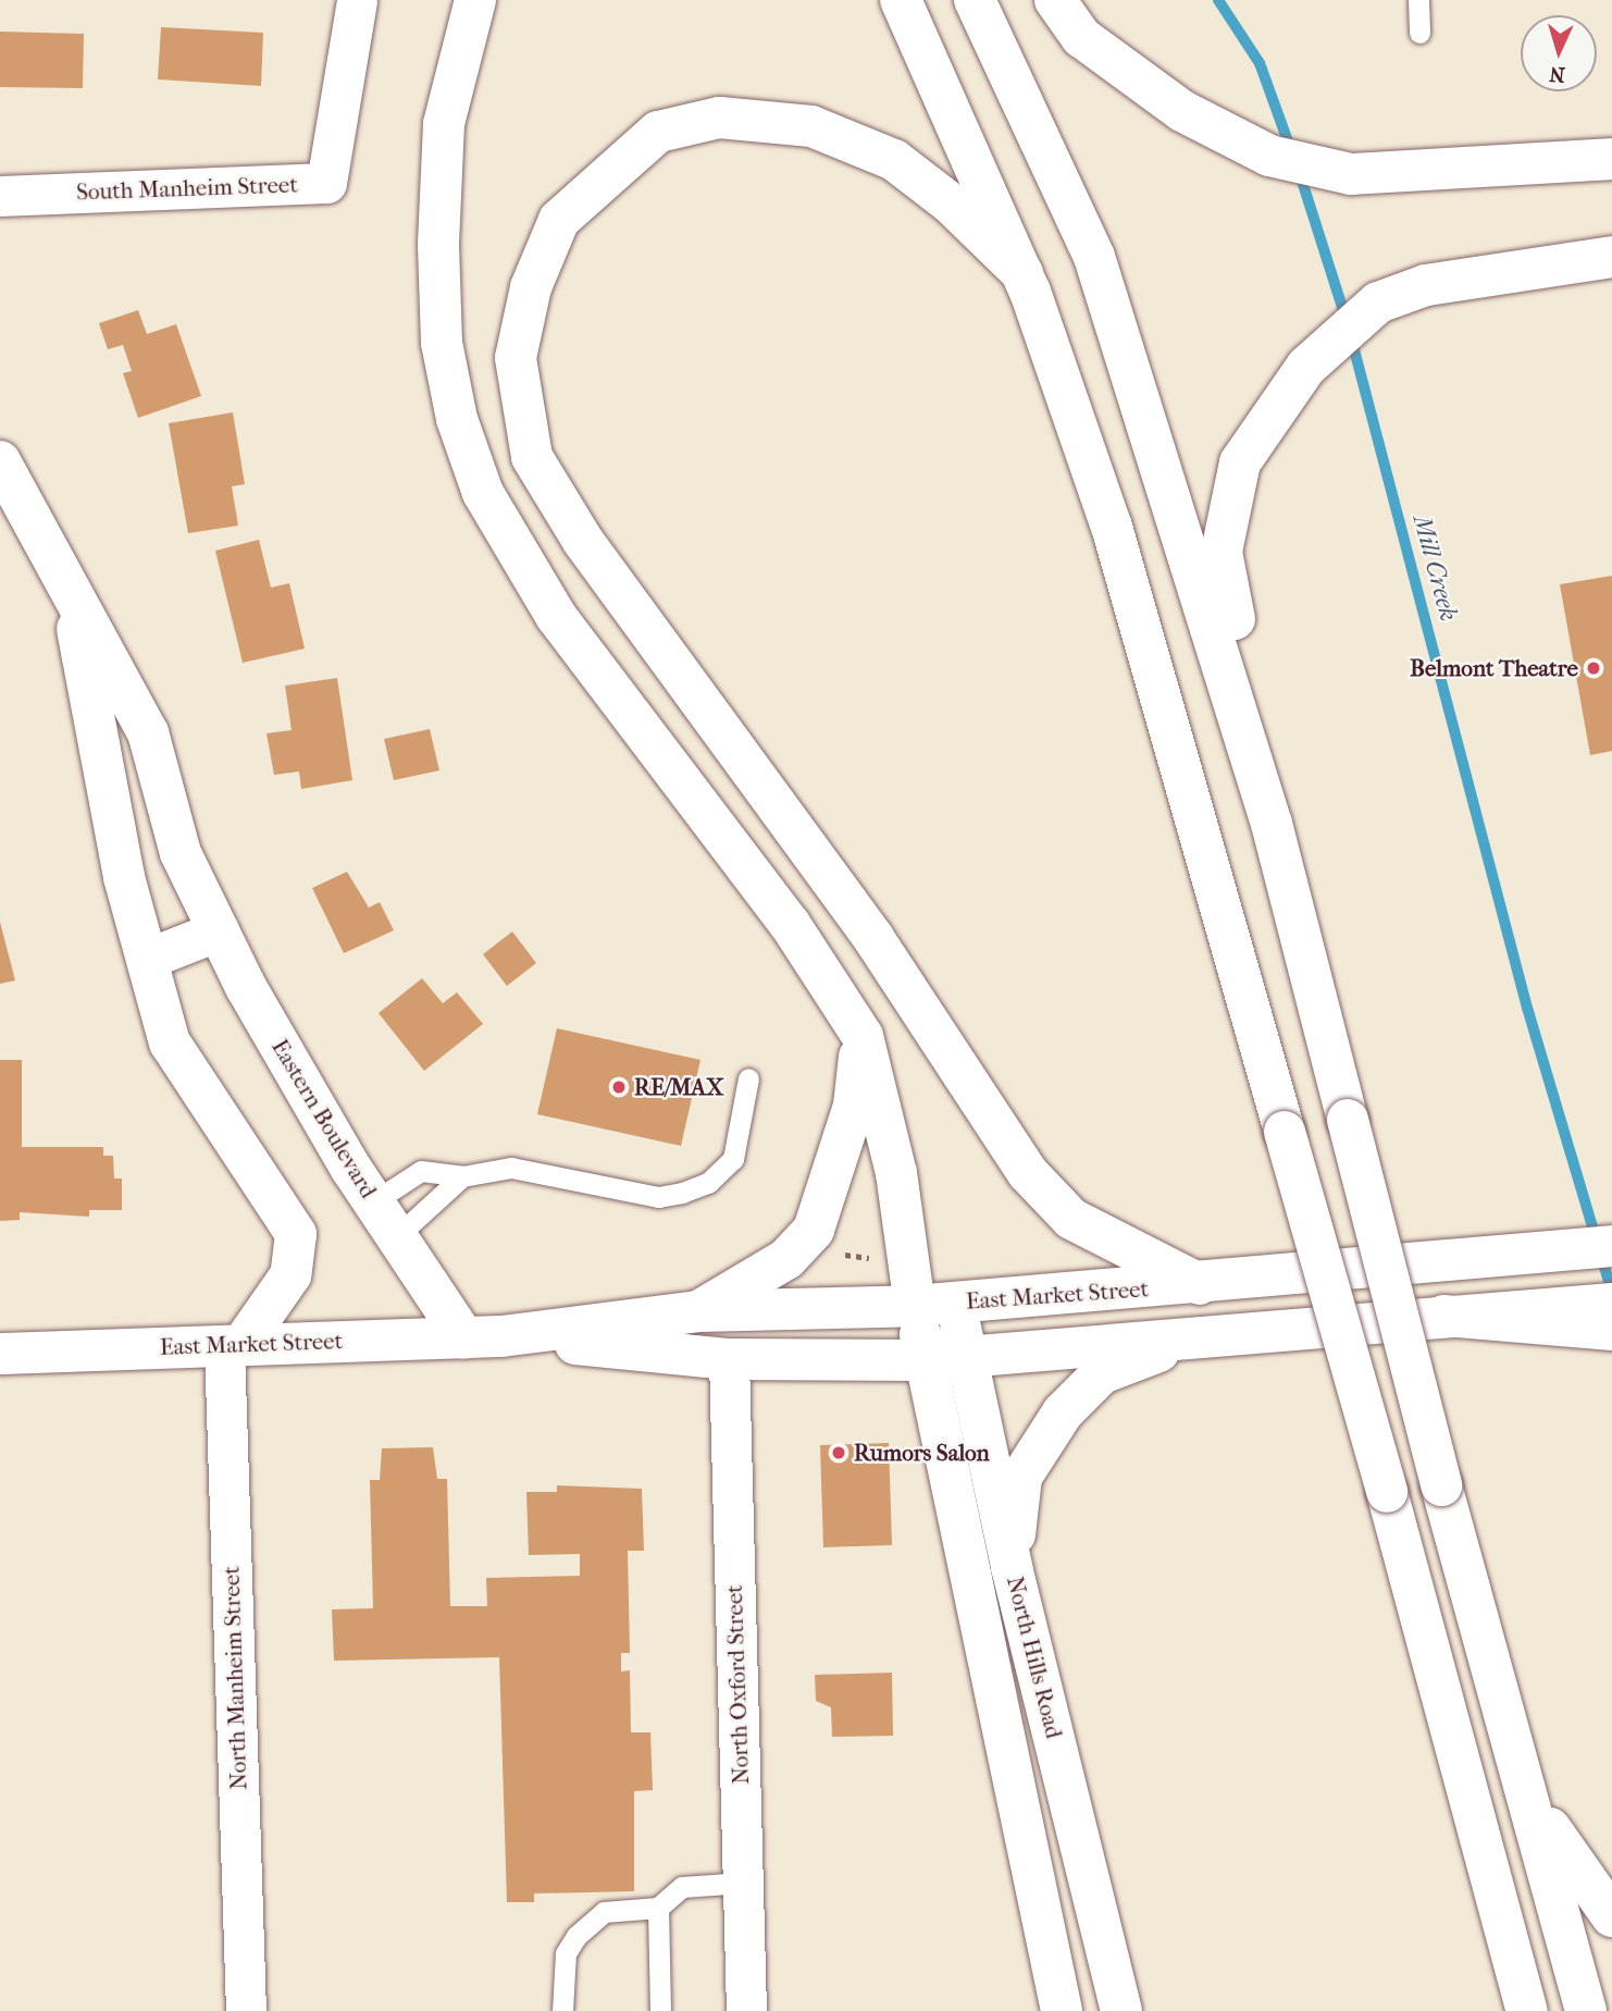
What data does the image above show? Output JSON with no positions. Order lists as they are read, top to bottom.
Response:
{
  "streets": {
    "main road": ["Eastern Boulevard", "East Market Street", "North Hills Road"],
    "street": ["South Manheim Street", "North Manheim Street", "North Oxford Street"]
  },
  "crossings": [
    ["Eastern Boulevard", "East Market Street"],
    ["Eastern Boulevard", "North Manheim Street"],
    ["East Market Street", "North Hills Road"],
    ["East Market Street", "North Manheim Street"],
    ["East Market Street", "North Oxford Street"]
  ],
  "water": ["Mill Creek"],
  "places": ["Belmont Theatre", "RE/MAX", "Rumors Salon"],
  "north": "bottom"
}
